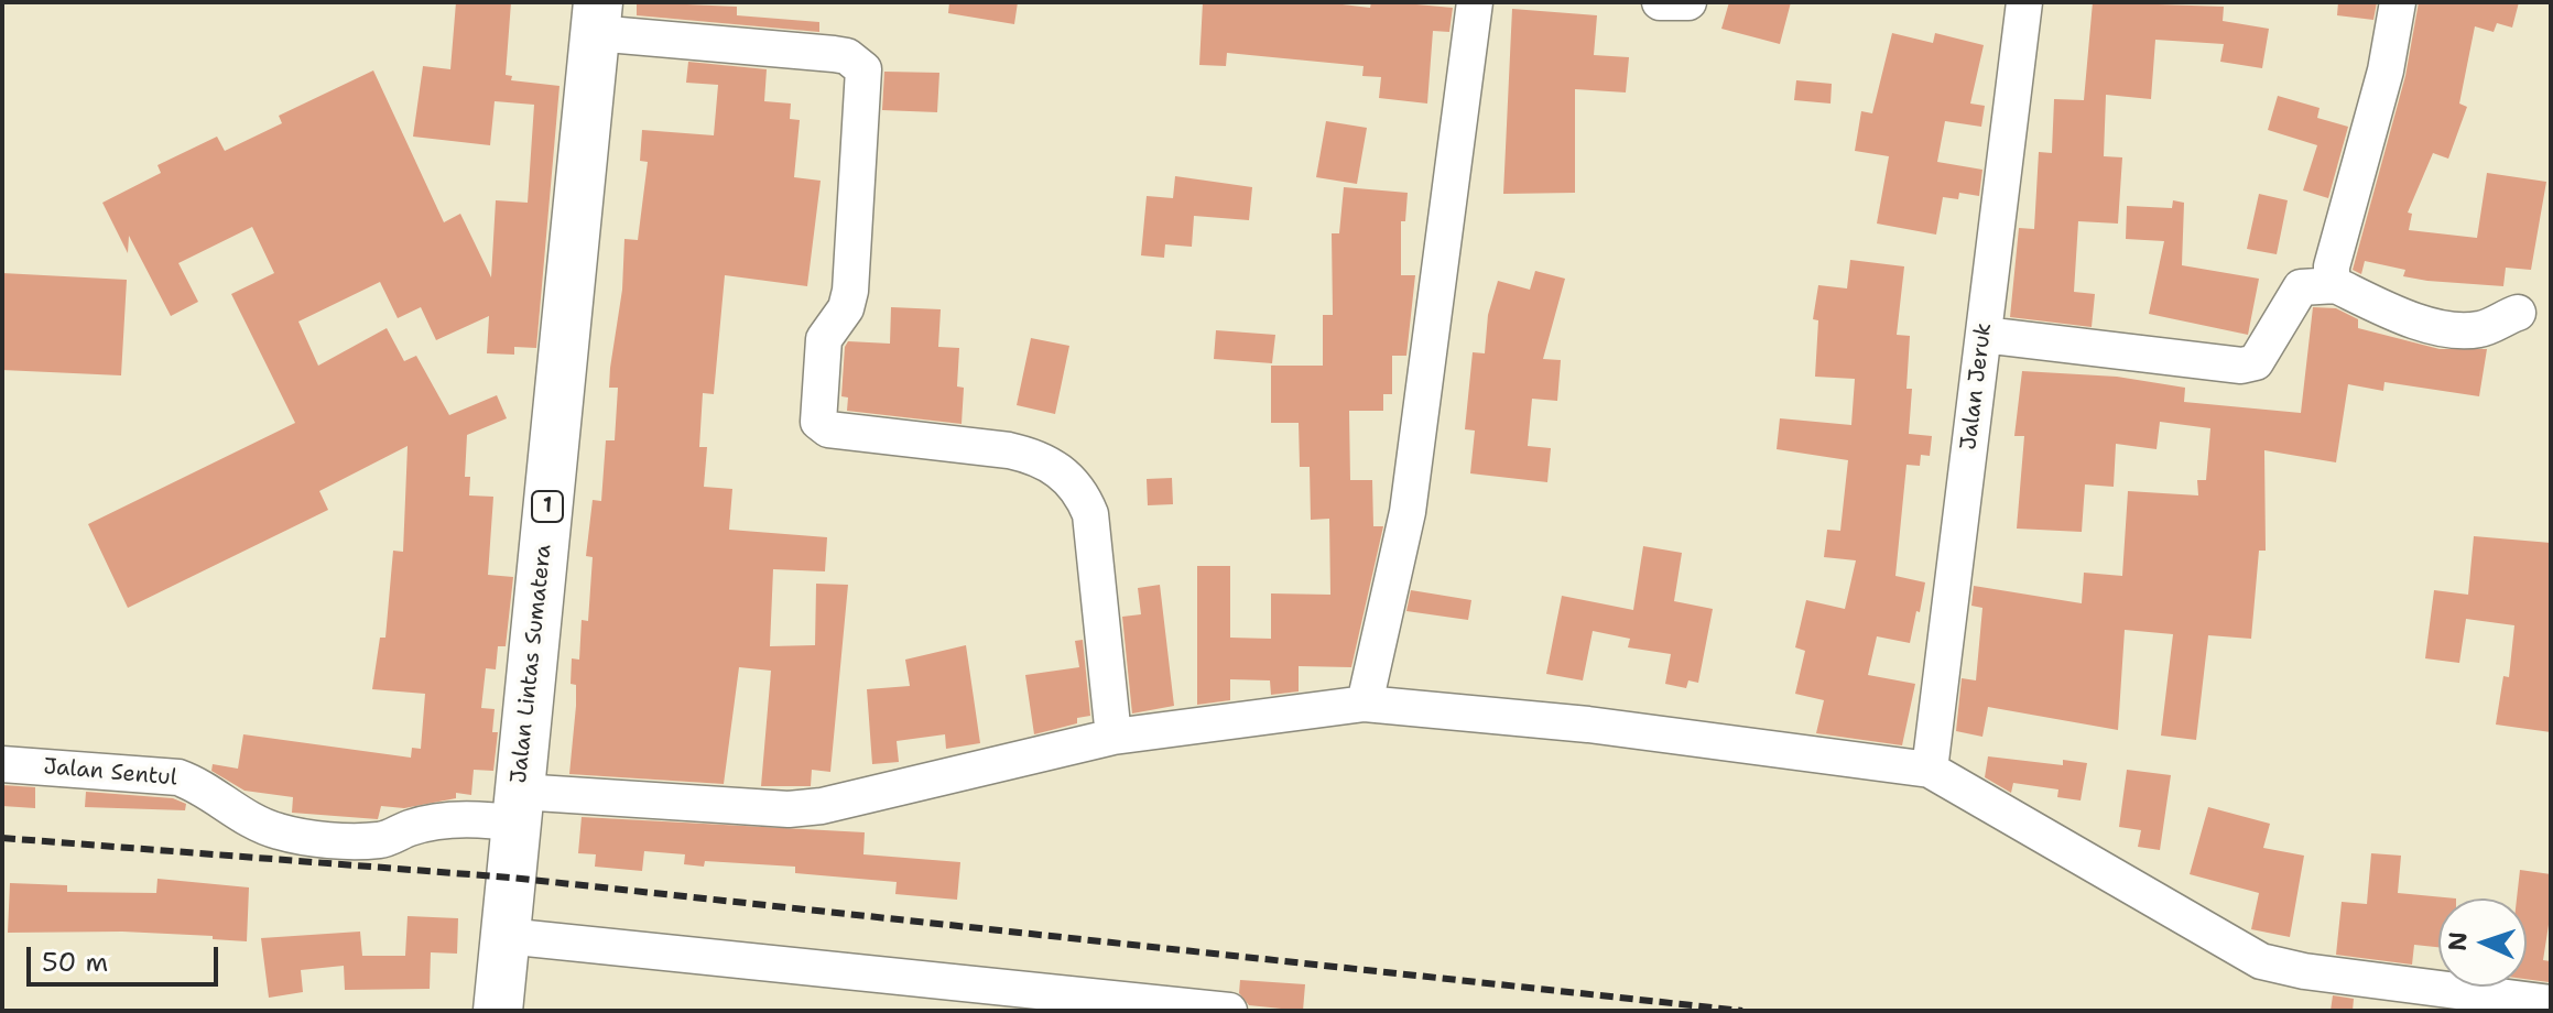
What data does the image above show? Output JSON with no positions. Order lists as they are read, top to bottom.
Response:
{
  "streets": {
    "highway": ["1", "Jalan Lintas Sumatera"],
    "street": ["Jalan Jeruk", "Jalan Sentul"]
  },
  "crossings": [
    ["Jalan Jeruk", "Jalan Sentul"],
    ["Jalan Lintas Sumatera", "Jalan Sentul"]
  ],
  "scale_bar": "50 m",
  "north": "left"
}
